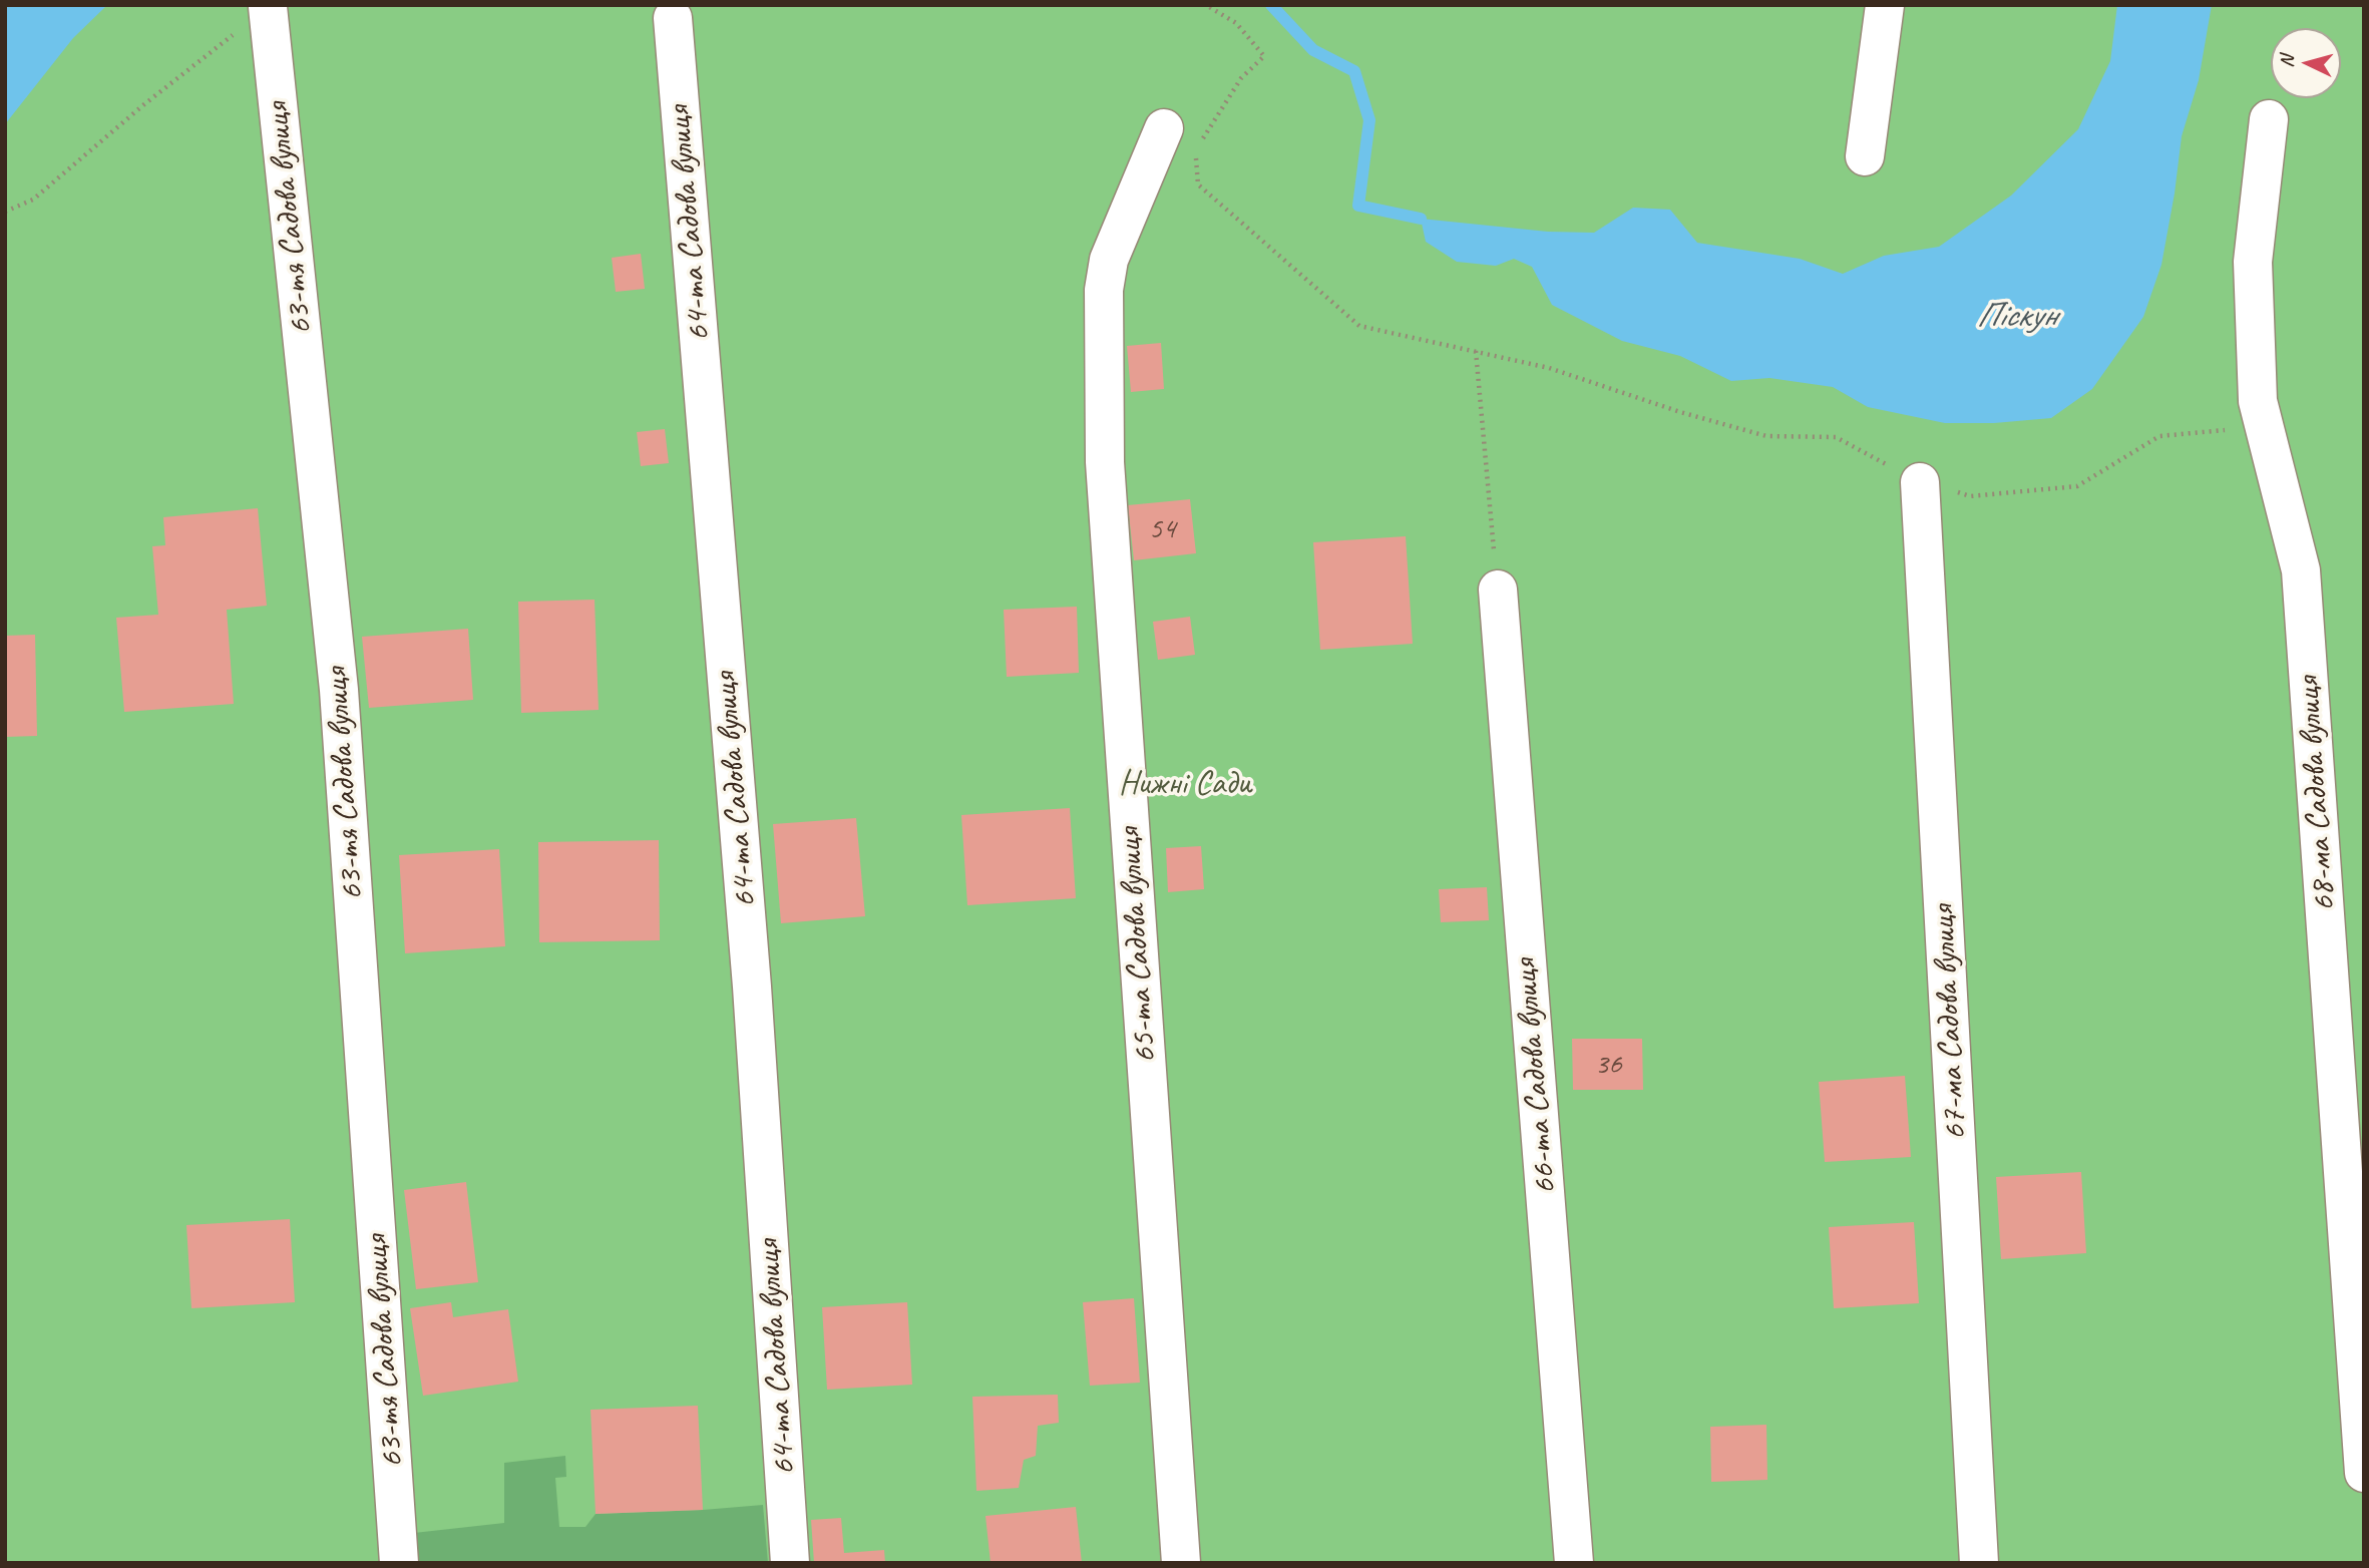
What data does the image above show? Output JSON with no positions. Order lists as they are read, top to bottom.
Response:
{
  "streets": {
    "street": [
      "63-тя Садова вулиця",
      "64-та Садова вулиця",
      "68-ма Садова вулиця",
      "65-та Садова вулиця",
      "67-ма Садова вулиця",
      "66-та Садова вулиця"
    ]
  },
  "water": ["Піскун"],
  "parks": ["Нижні Сади"],
  "house_numbers": ["54", "36"],
  "north": "left"
}
